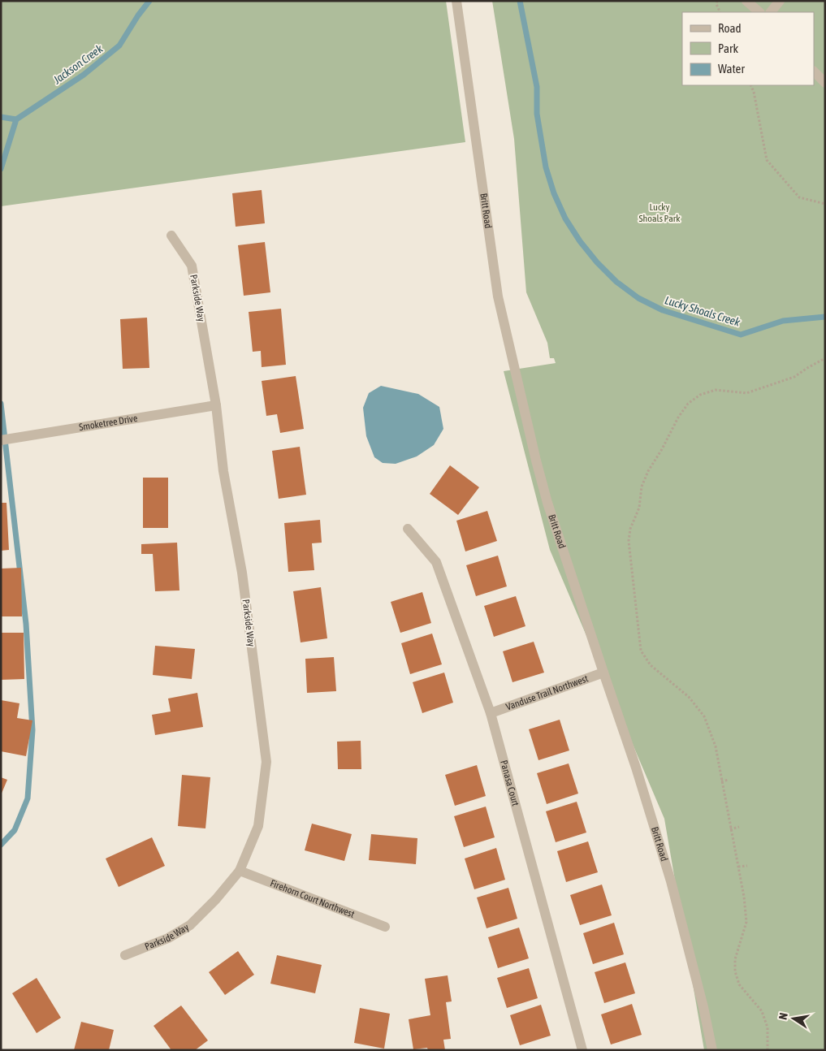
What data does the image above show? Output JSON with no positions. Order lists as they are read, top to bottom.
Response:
{
  "streets": {
    "street": [
      "Britt Road",
      "Parkside Way",
      "Smoketree Drive",
      "Vanduse Trail Northwest",
      "Panasa Court",
      "Firehorn Court Northwest"
    ]
  },
  "crossings": [
    ["Britt Road", "Vanduse Trail Northwest"],
    ["Parkside Way", "Smoketree Drive"],
    ["Parkside Way", "Firehorn Court Northwest"],
    ["Vanduse Trail Northwest", "Panasa Court"]
  ],
  "water": ["Jackson Creek", "Lucky Shoals Creek"],
  "parks": ["Lucky Shoals Park"],
  "legend": ["Road", "Park", "Water"],
  "north": "left"
}
